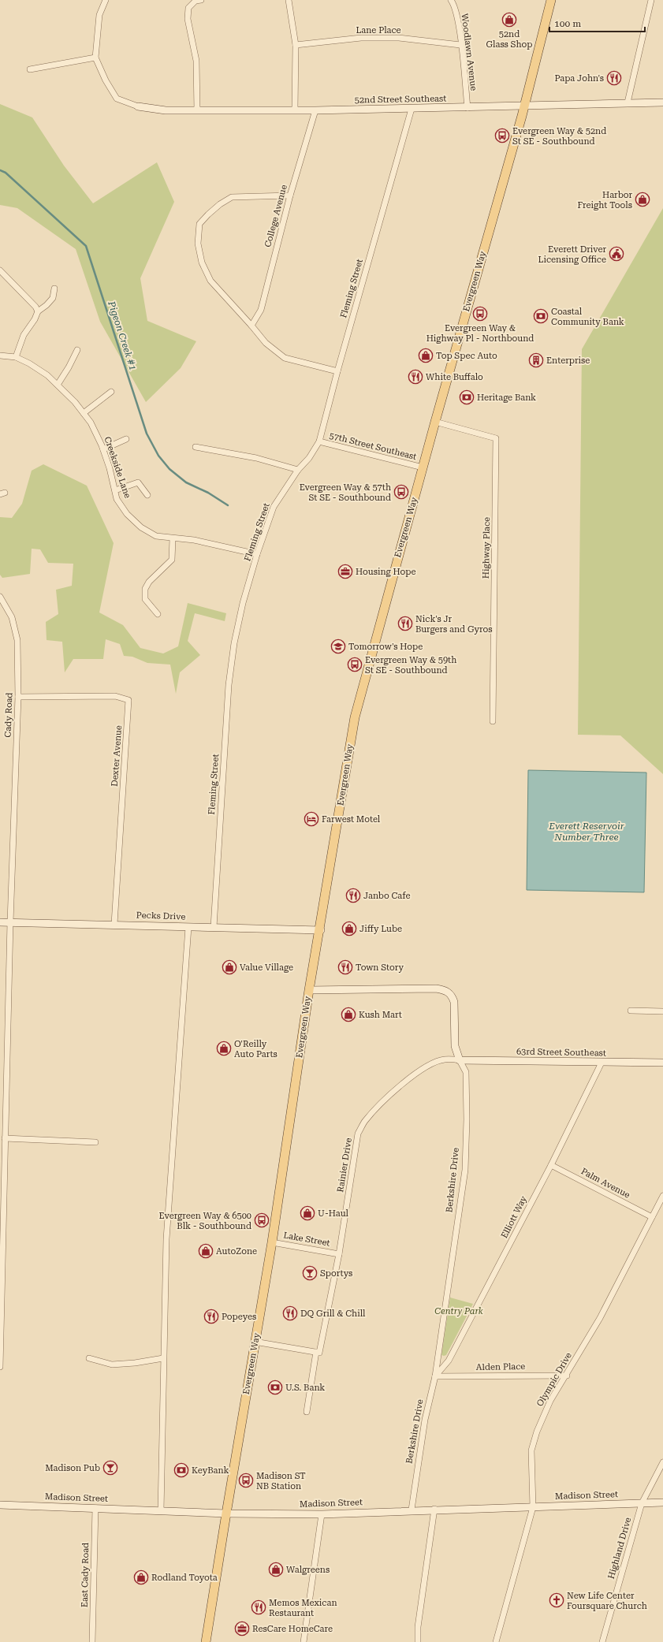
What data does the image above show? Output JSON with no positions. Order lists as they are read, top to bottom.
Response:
{
  "streets": {
    "main road": ["Evergreen Way"],
    "street": [
      "Lane Place",
      "Woodlawn Avenue",
      "52nd Street Southeast",
      "College Avenue",
      "Fleming Street",
      "57th Street Southeast",
      "Creekside Lane",
      "Highway Place",
      "Cady Road",
      "Dexter Avenue",
      "Pecks Drive",
      "63rd Street Southeast",
      "Rainier Drive",
      "Berkshire Drive",
      "Palm Avenue",
      "Elliott Way",
      "Lake Street",
      "Alden Place",
      "Olympic Drive",
      "Madison Street",
      "Highland Drive",
      "East Cady Road"
    ]
  },
  "crossings": [
    ["Lane Place", "Woodlawn Avenue"],
    ["Woodlawn Avenue", "52nd Street Southeast"],
    ["52nd Street Southeast", "College Avenue"],
    ["52nd Street Southeast", "Evergreen Way"],
    ["52nd Street Southeast", "Fleming Street"],
    ["Evergreen Way", "57th Street Southeast"],
    ["Evergreen Way", "Highway Place"],
    ["Evergreen Way", "Pecks Drive"],
    ["Evergreen Way", "Berkshire Drive"],
    ["Evergreen Way", "Lake Street"],
    ["Evergreen Way", "Madison Street"],
    ["Fleming Street", "57th Street Southeast"],
    ["Fleming Street", "Creekside Lane"],
    ["Fleming Street", "Pecks Drive"],
    ["Cady Road", "Dexter Avenue"],
    ["Cady Road", "Pecks Drive"],
    ["Dexter Avenue", "Pecks Drive"],
    ["63rd Street Southeast", "Rainier Drive"],
    ["63rd Street Southeast", "Berkshire Drive"],
    ["63rd Street Southeast", "Elliott Way"],
    ["Rainier Drive", "Berkshire Drive"],
    ["Rainier Drive", "Lake Street"],
    ["Berkshire Drive", "Elliott Way"],
    ["Berkshire Drive", "Alden Place"],
    ["Berkshire Drive", "Madison Street"],
    ["Palm Avenue", "Elliott Way"],
    ["Palm Avenue", "Olympic Drive"],
    ["Elliott Way", "Alden Place"],
    ["Alden Place", "Olympic Drive"],
    ["Olympic Drive", "Madison Street"],
    ["Madison Street", "Highland Drive"],
    ["Madison Street", "East Cady Road"]
  ],
  "water": ["Pigeon Creek #1", "Everett Reservoir Number Three"],
  "parks": ["Centry Park"],
  "places": {
    "shop": [
      "52nd Glass Shop",
      "Harbor Freight Tools",
      "Top Spec Auto",
      "Jiffy Lube",
      "Value Village",
      "Kush Mart",
      "O'Reilly Auto Parts",
      "U-Haul",
      "AutoZone",
      "Walgreens",
      "Rodland Toyota"
    ],
    "restaurant": [
      "Papa John's",
      "White Buffalo",
      "Nick's Jr Burgers and Gyros",
      "Janbo Cafe",
      "Town Story",
      "DQ Grill & Chill",
      "Popeyes",
      "Memos Mexican Restaurant"
    ],
    "bus stop": [
      "Evergreen Way & 52nd St SE - Southbound",
      "Evergreen Way & Highway Pl - Northbound",
      "Evergreen Way & 57th St SE - Southbound",
      "Evergreen Way & 59th St SE - Southbound",
      "Evergreen Way & 6500 Blk - Southbound",
      "Madison ST NB Station"
    ],
    "public building": ["Everett Driver Licensing Office"],
    "bank": [
      "Coastal Community Bank",
      "Heritage Bank",
      "U.S. Bank",
      "KeyBank"
    ],
    "building": ["Enterprise"],
    "office": ["Housing Hope", "ResCare HomeCare"],
    "school or university": ["Tomorrow's Hope"],
    "hotel": ["Farwest Motel"],
    "bar": ["Sportys", "Madison Pub"],
    "church": ["New Life Center Foursquare Church"]
  },
  "scale_bar": "100 m"
}
